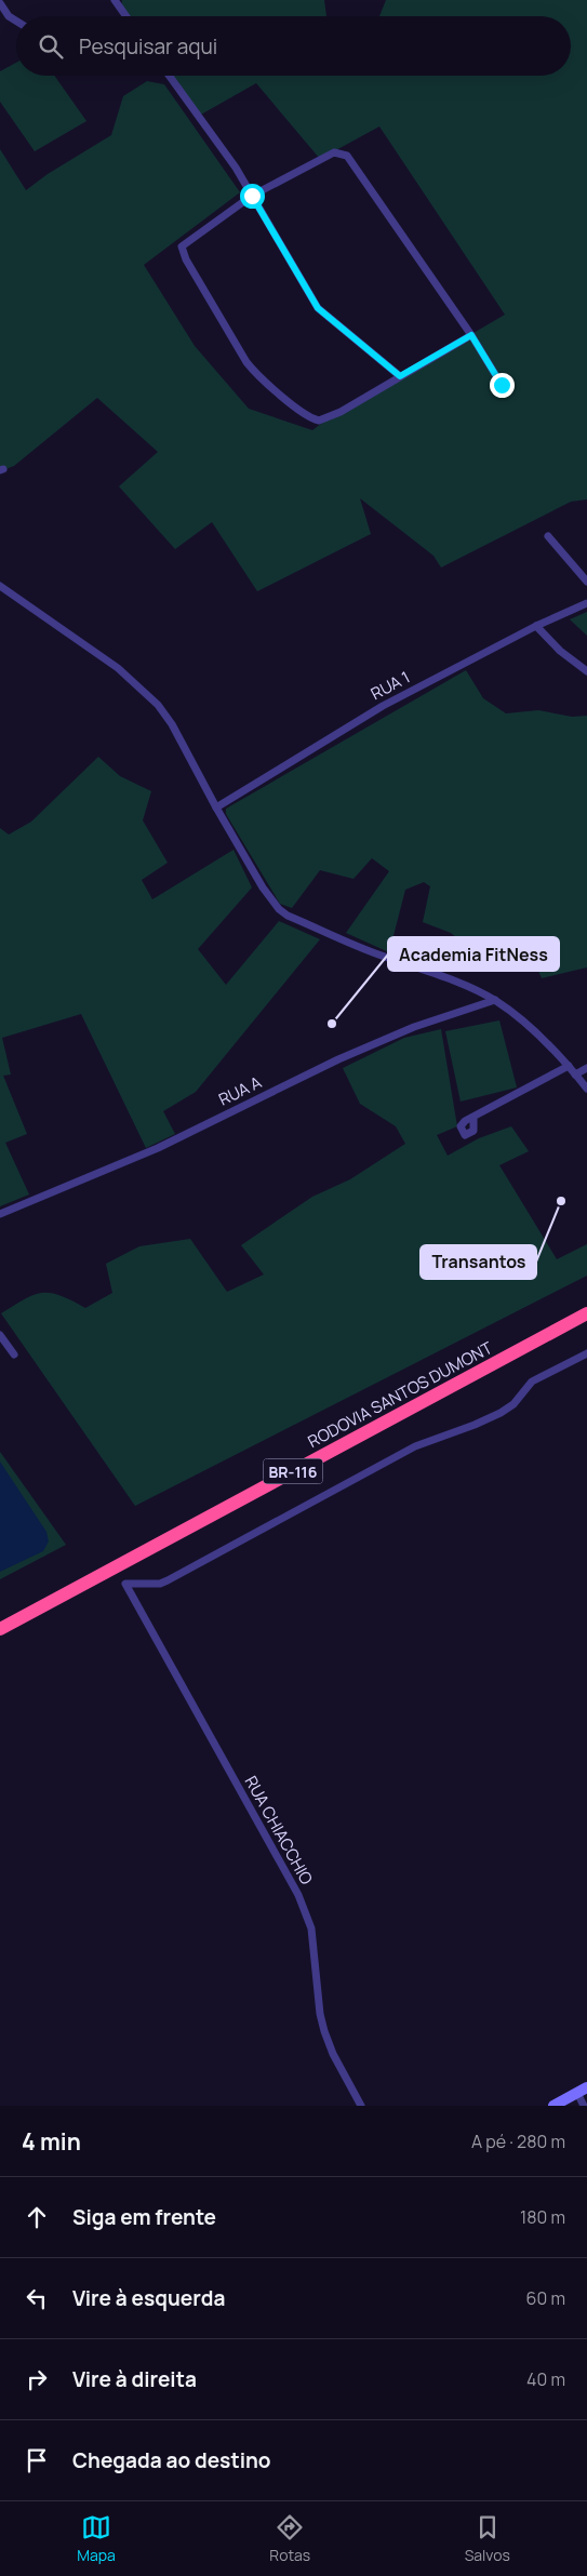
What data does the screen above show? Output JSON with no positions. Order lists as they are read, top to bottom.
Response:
{
  "streets": {
    "highway": ["RODOVIA SANTOS DUMONT", "BR-116"],
    "street": ["RUA 1", "RUA A", "RUA CHIACCHIO"]
  },
  "places": ["Academia FitNess", "Transantos"],
  "page": {
    "search": "Pesquisar aqui",
    "heading": ["4 min", "A pé · 280 m"],
    "list": [
      ["Siga em frente", "180 m"],
      ["Vire à esquerda", "60 m"],
      ["Vire à direita", "40 m"],
      "Chegada ao destino"
    ],
    "nav": ["Mapa", "Rotas", "Salvos"]
  }
}
